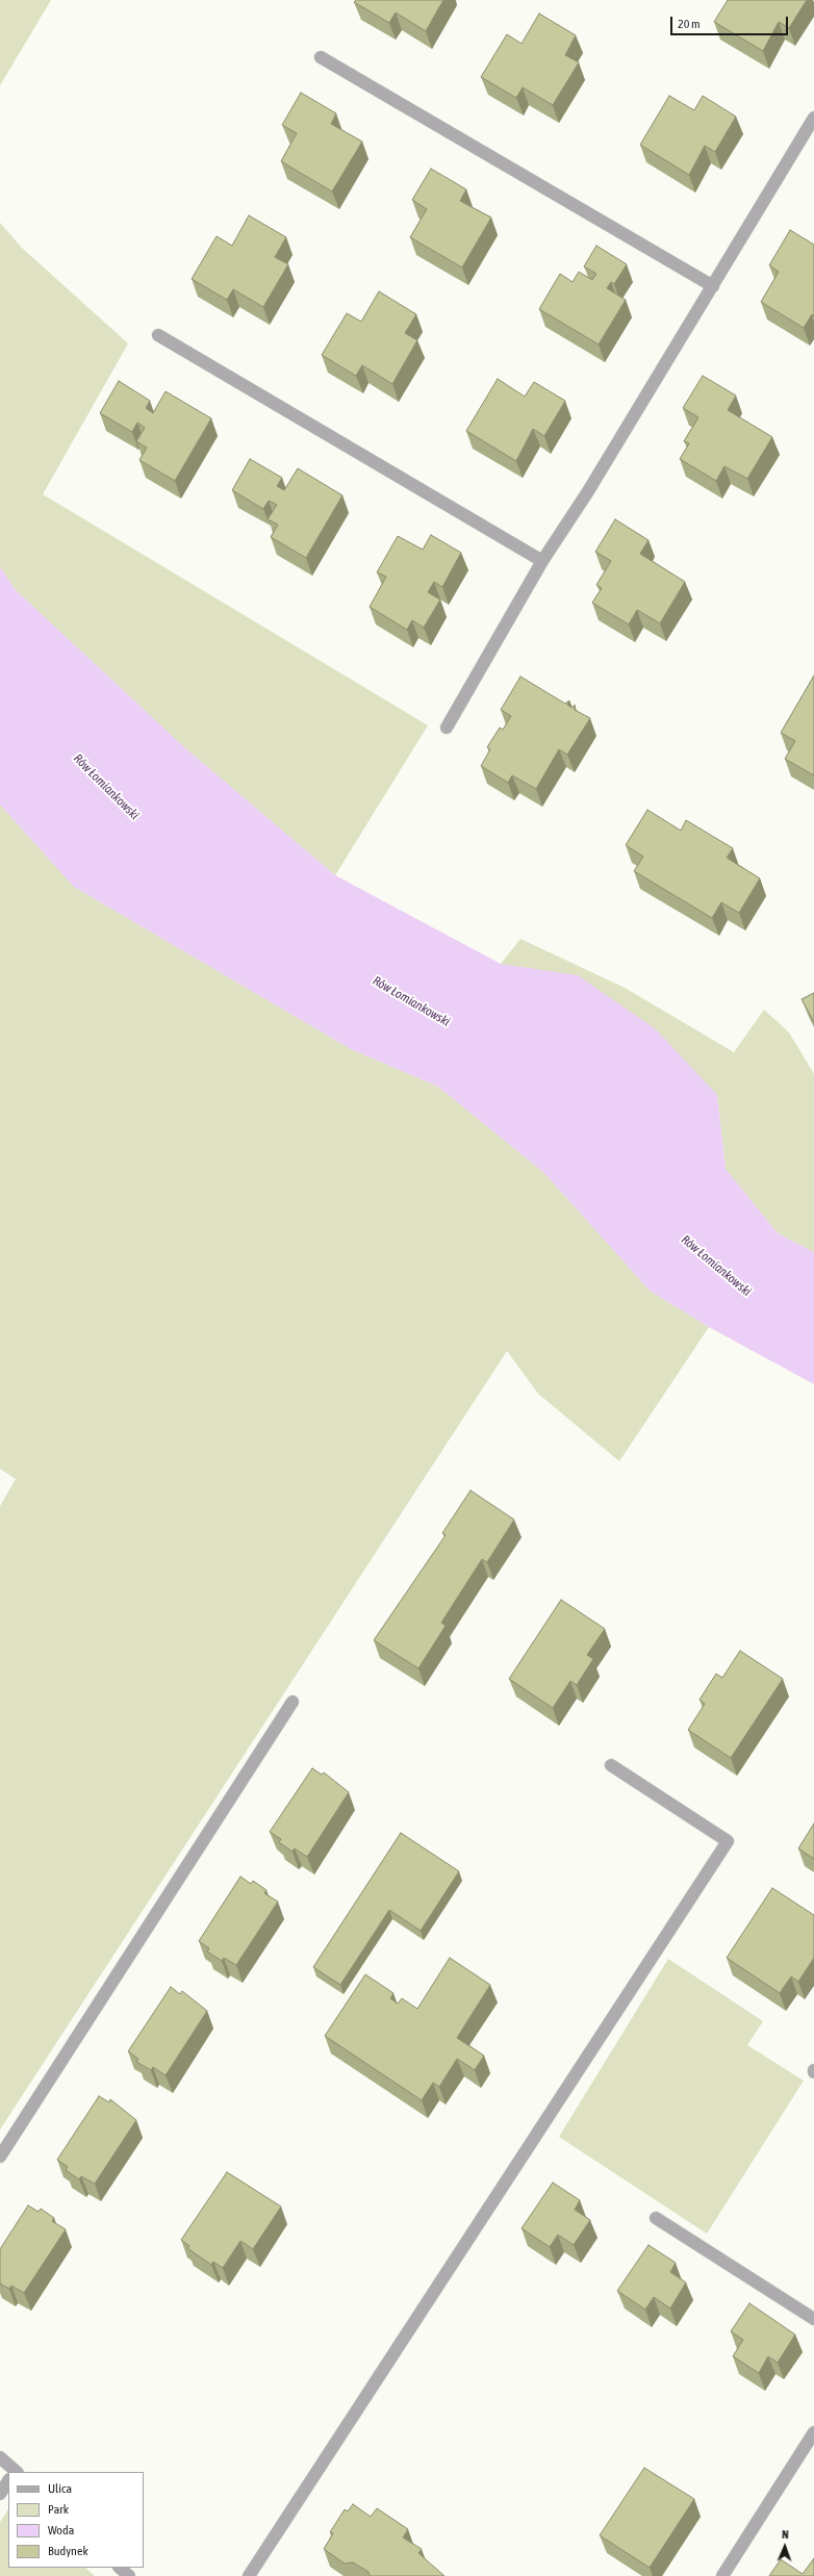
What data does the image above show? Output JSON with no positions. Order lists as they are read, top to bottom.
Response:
{
  "water": ["Rów Łomiankowski"],
  "legend": [
    "Ulica",
    "Park",
    "Woda",
    "Budynek"
  ],
  "scale_bar": "20 m",
  "north": "top"
}
